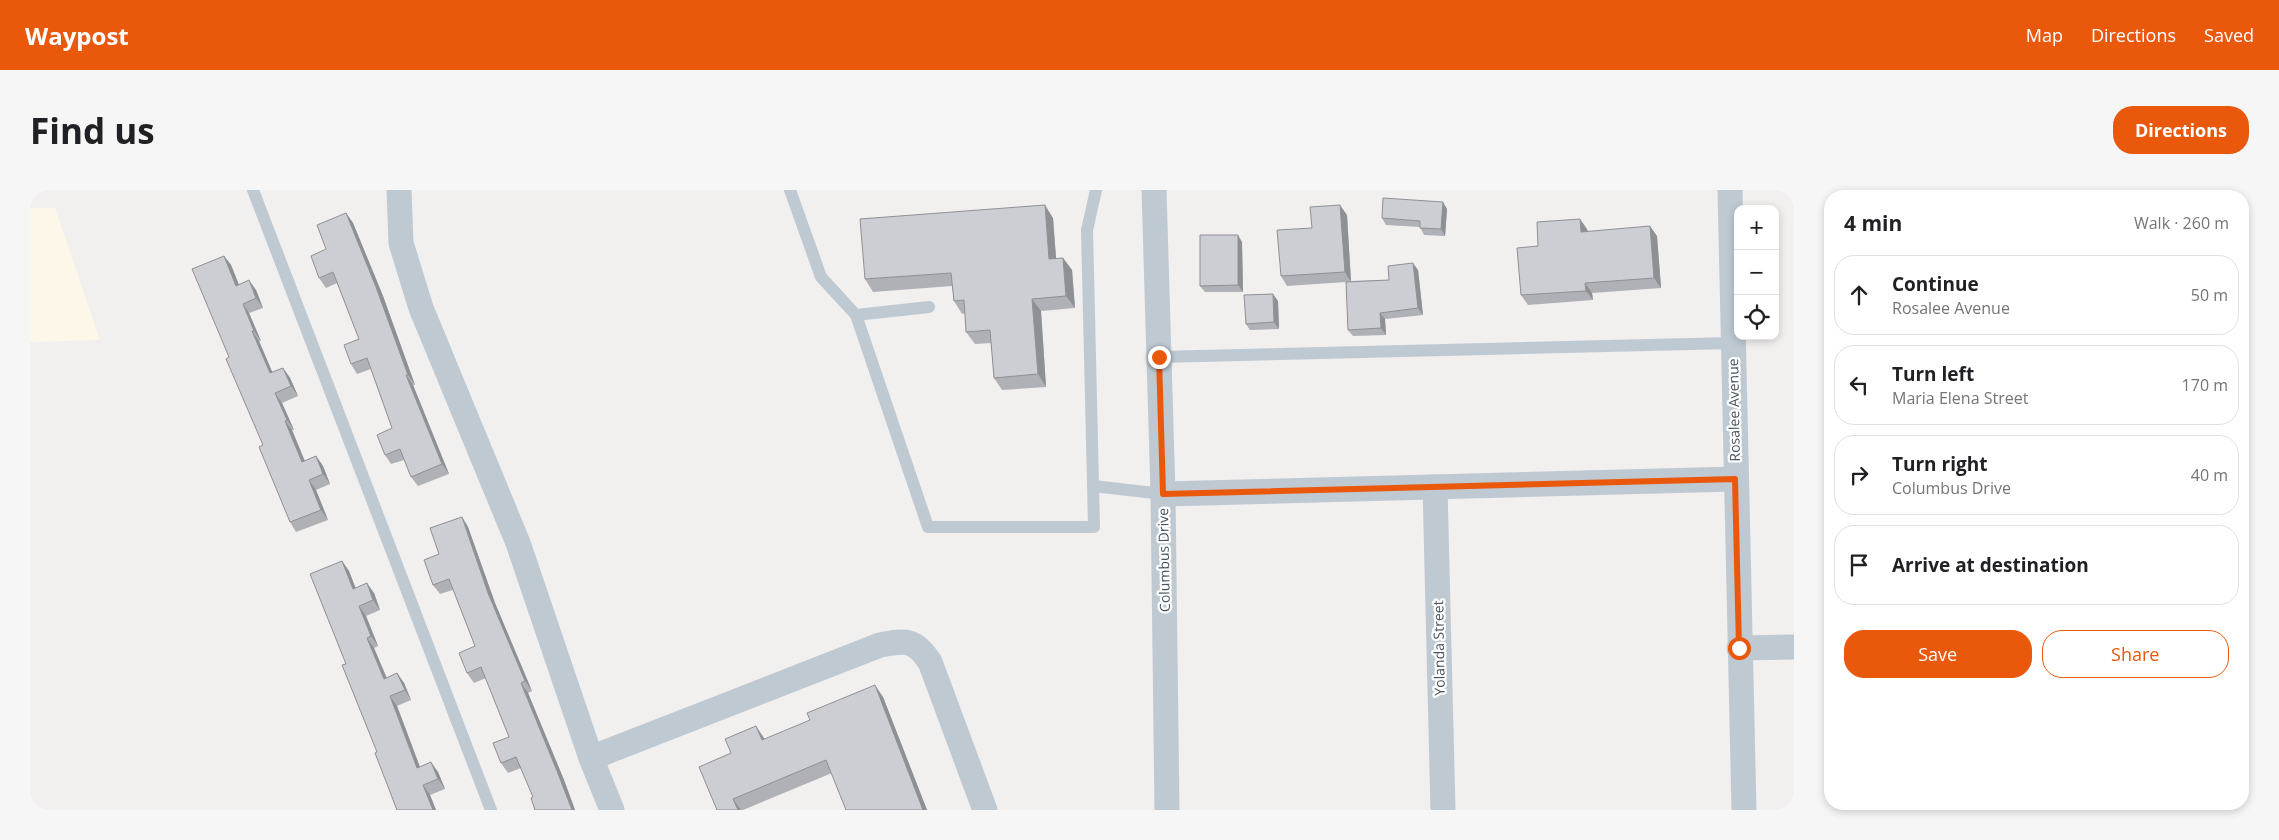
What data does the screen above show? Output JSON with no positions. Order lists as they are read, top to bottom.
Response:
{
  "streets": {
    "street": ["Rosalee Avenue", "Columbus Drive", "Yolanda Street"]
  },
  "page": {
    "header": "Waypost",
    "nav": ["Map", "Directions", "Saved"],
    "buttons": [
      "Directions",
      ["Save", "Share"]
    ],
    "title": "Find us",
    "heading": ["4 min", "Walk · 260 m"],
    "map_buttons": ["+", "−"],
    "list": [
      ["Continue", "Rosalee Avenue", "50 m"],
      ["Turn left", "Maria Elena Street", "170 m"],
      ["Turn right", "Columbus Drive", "40 m"],
      "Arrive at destination"
    ]
  }
}
